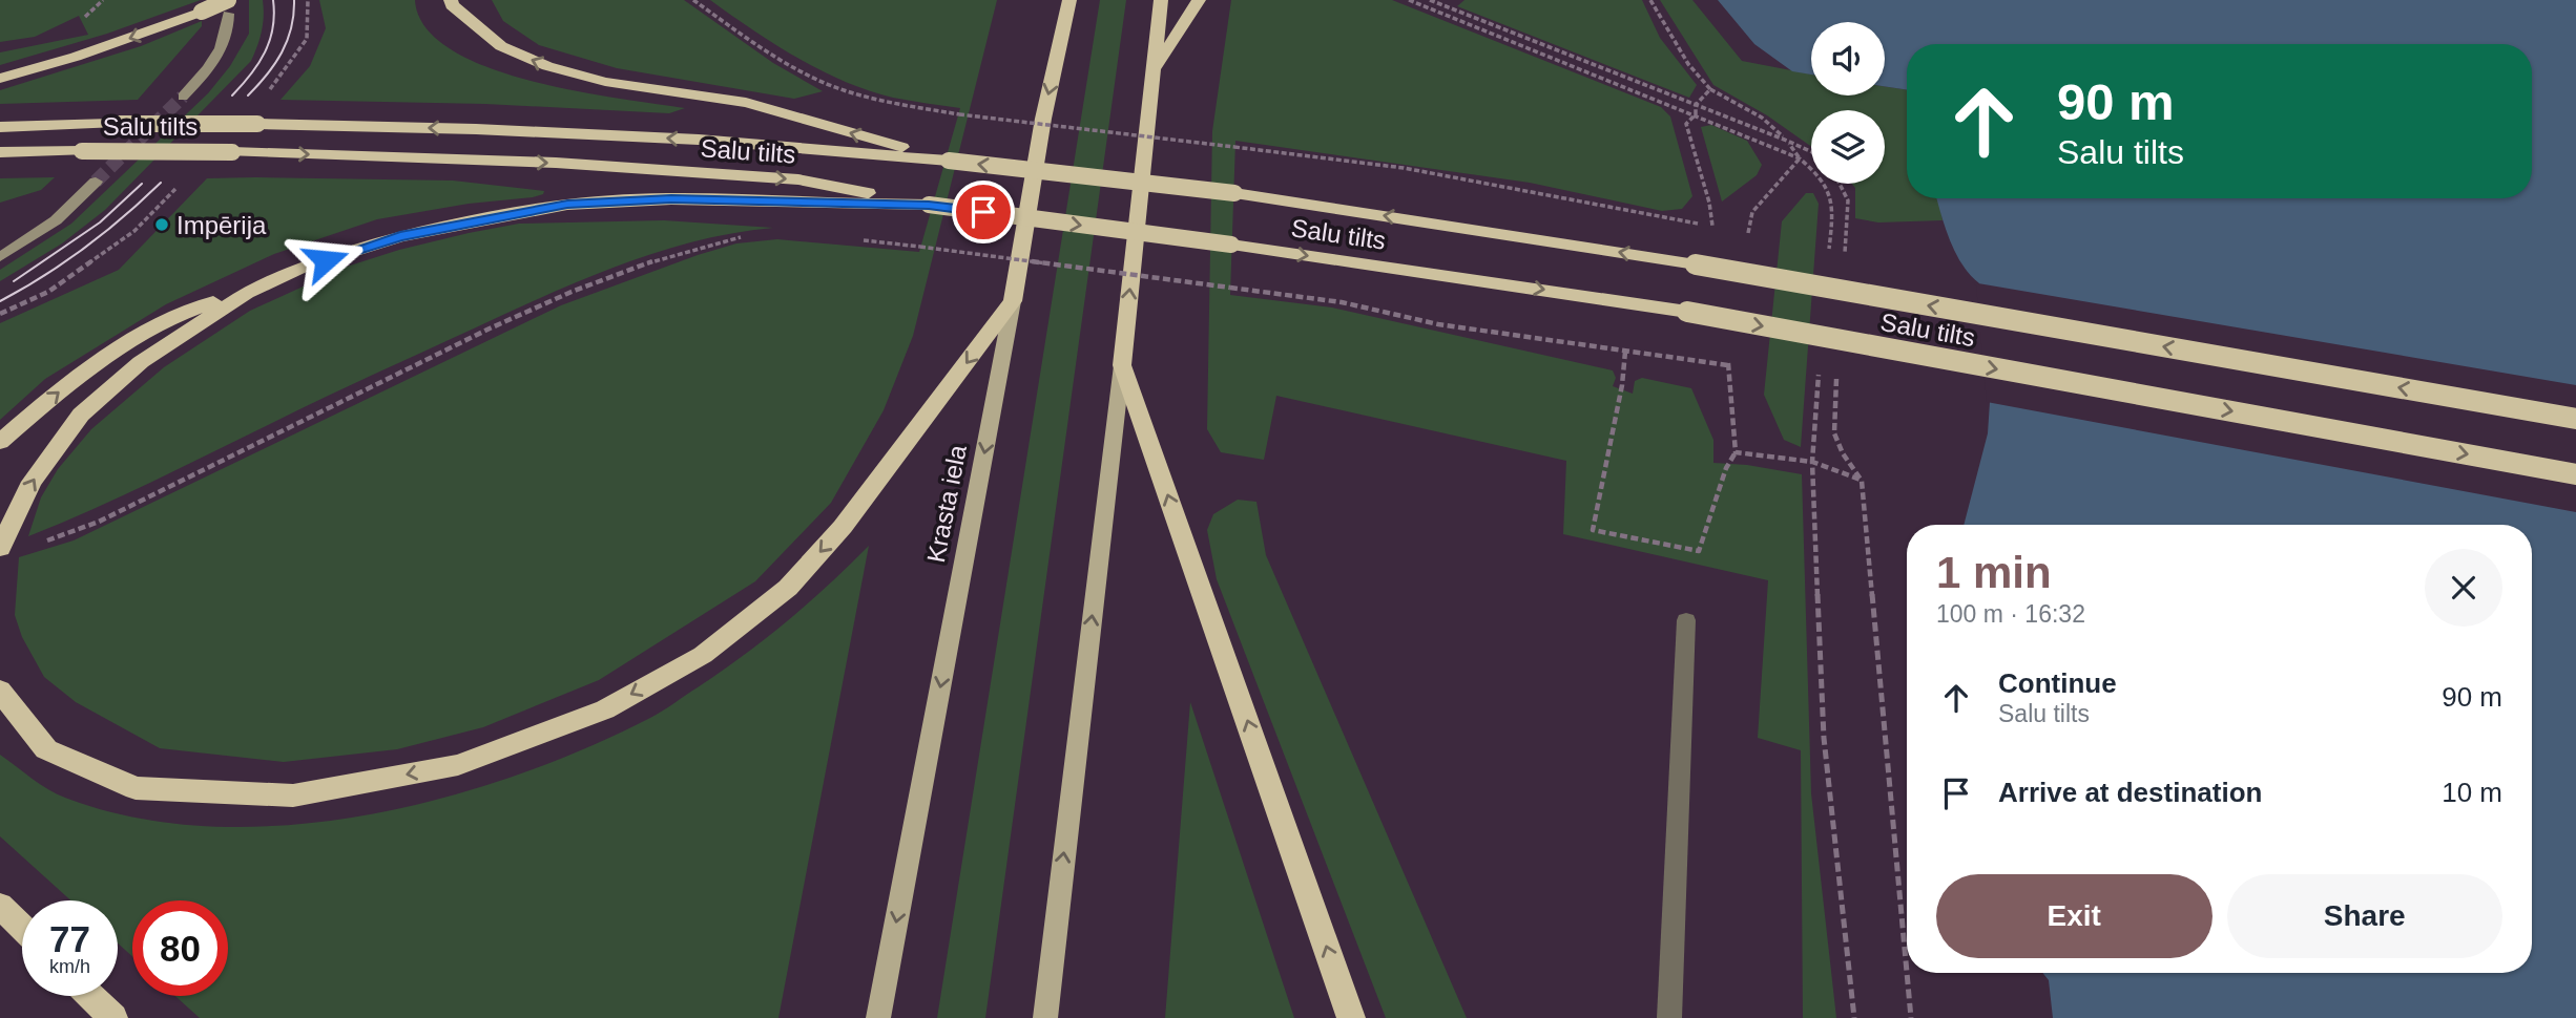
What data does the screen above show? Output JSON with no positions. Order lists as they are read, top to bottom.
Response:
{
  "streets": {
    "highway": ["Salu tilts", "Krasta iela"]
  },
  "places": ["Impērija"],
  "page": {
    "turn": ["90 m", "Salu tilts"],
    "heading": ["1 min", "100 m · 16:32"],
    "list": [
      {
        "name": "Continue",
        "note": "Salu tilts",
        "value": "90 m"
      },
      {
        "name": "Arrive at destination",
        "value": "10 m"
      }
    ],
    "buttons": ["Exit", "Share"],
    "speed": "77 km/h",
    "limit": "80"
  }
}
